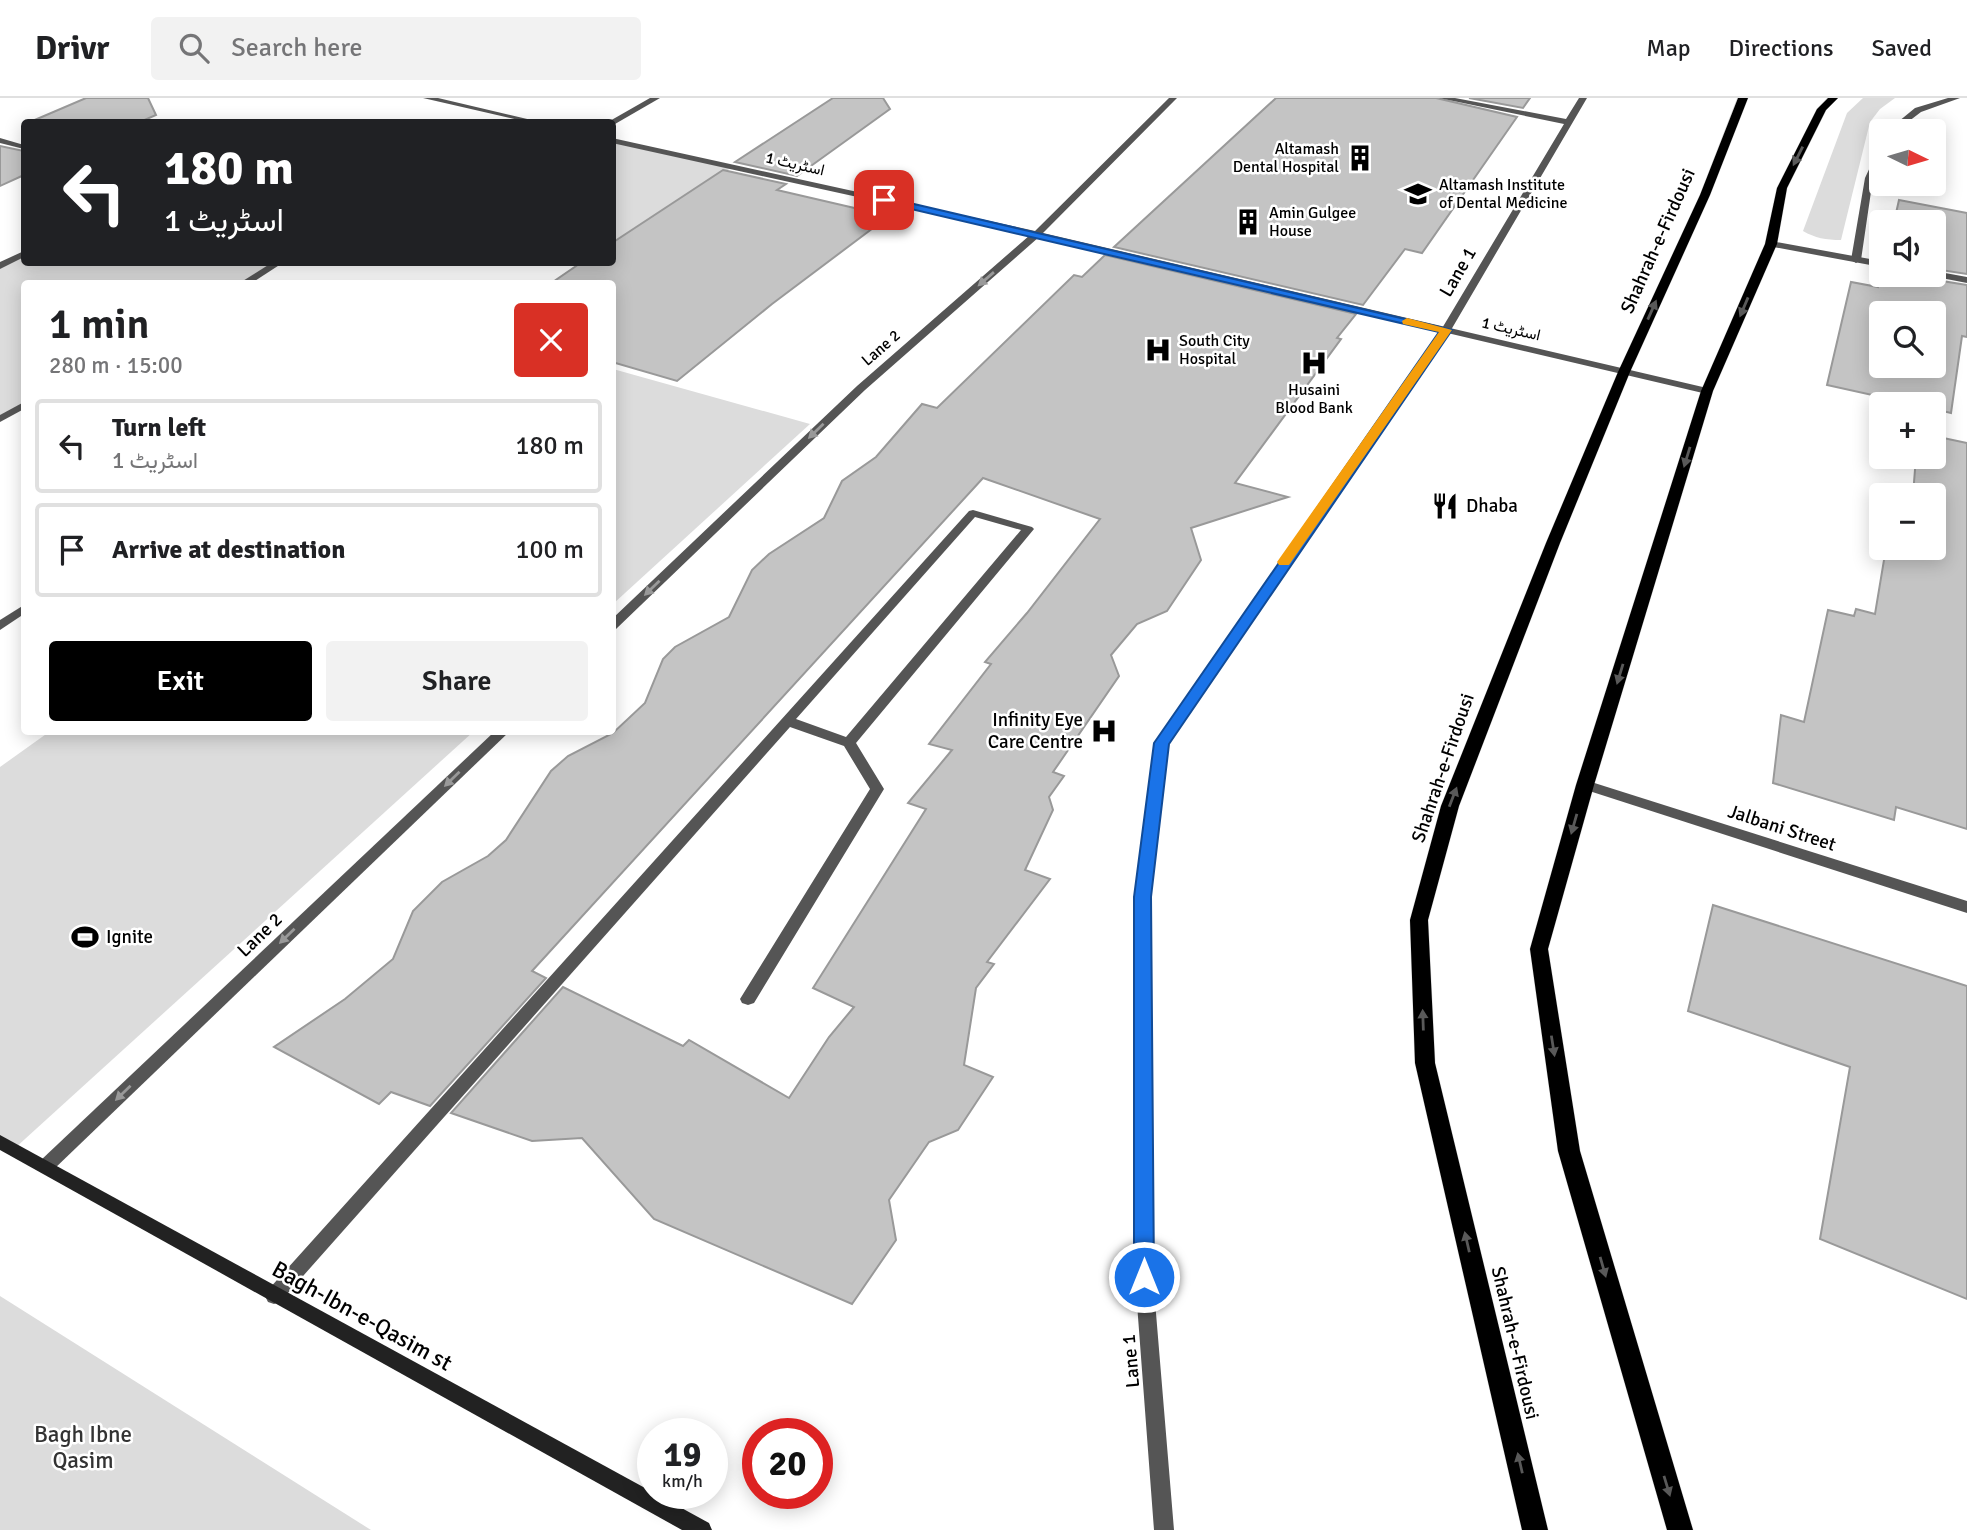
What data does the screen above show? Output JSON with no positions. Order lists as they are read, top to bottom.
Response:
{
  "streets": {
    "main road": ["Shahrah-e-Firdousi"],
    "street": [
      "اسٹریٹ 1",
      "Lane 1",
      "Lane 2",
      "Jalbani Street",
      "Bagh-Ibn-e-Qasim st"
    ]
  },
  "crossings": [
    ["اسٹریٹ 1", "Shahrah-e-Firdousi"],
    ["اسٹریٹ 1", "Lane 1"],
    ["اسٹریٹ 1", "Lane 2"],
    ["Lane 2", "Bagh-Ibn-e-Qasim st"]
  ],
  "one_way": ["Lane 2"],
  "parks": ["Bagh Ibne Qasim"],
  "places": {
    "building": ["Altamash Dental Hospital", "Amin Gulgee House"],
    "school or university": ["Altamash Institute of Dental Medicine"],
    "hospital": ["South City Hospital", "Husaini Blood Bank", "Infinity Eye Care Centre"],
    "restaurant": ["Dhaba"],
    "sports": ["Ignite"]
  },
  "north": "right",
  "page": {
    "header": "Drivr",
    "search": "Search here",
    "nav": ["Map", "Directions", "Saved"],
    "map_buttons": ["+", "−"],
    "turn": ["180 m", "اسٹریٹ 1"],
    "heading": ["1 min", "280 m · 15:00"],
    "list": [
      {
        "name": "Turn left",
        "note": "اسٹریٹ 1",
        "value": "180 m"
      },
      {
        "name": "Arrive at destination",
        "value": "100 m"
      }
    ],
    "buttons": ["Exit", "Share"],
    "speed": "19 km/h",
    "limit": "20"
  }
}
